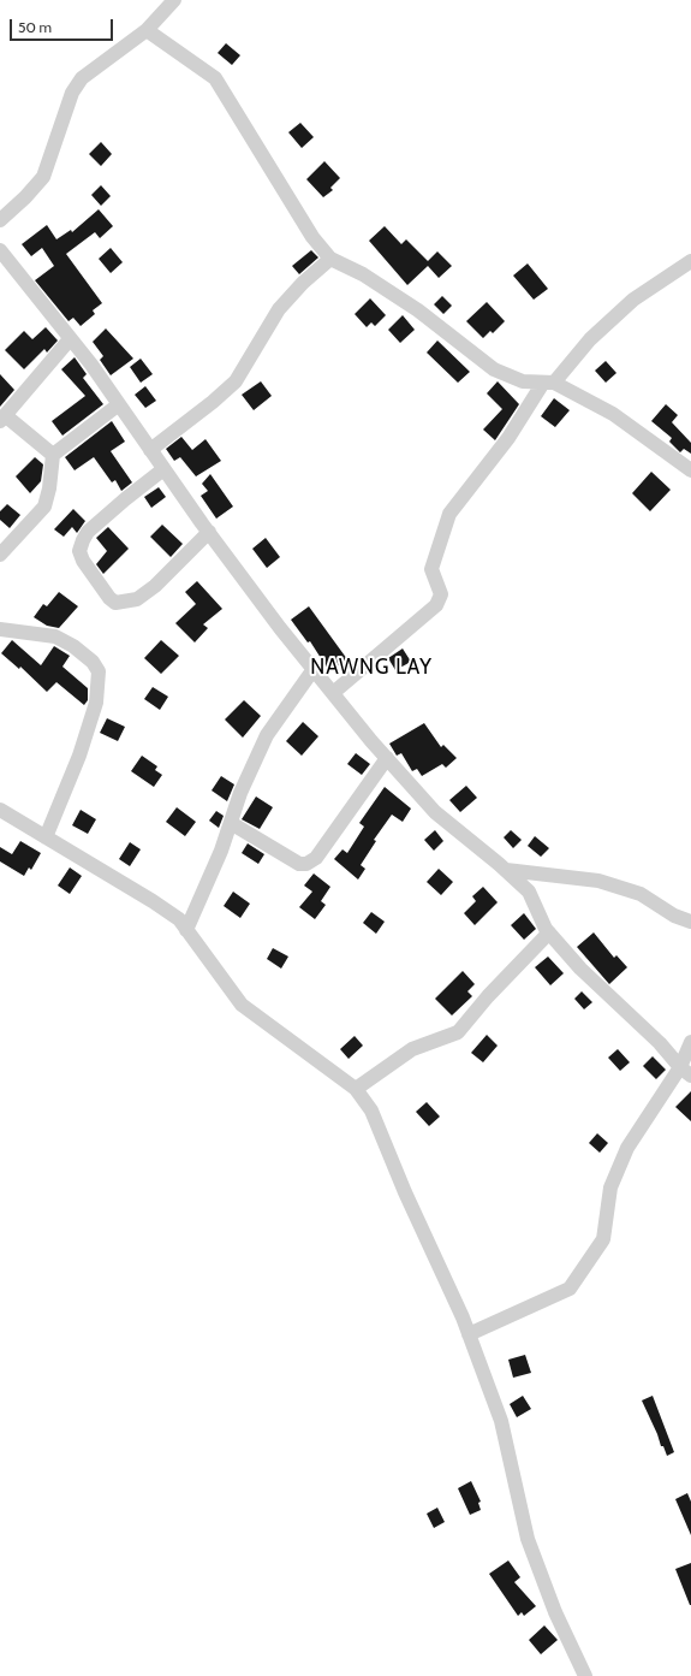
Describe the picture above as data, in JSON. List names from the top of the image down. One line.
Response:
{"districts":["NAWNG LAY"],"scale_bar":"50 m"}
